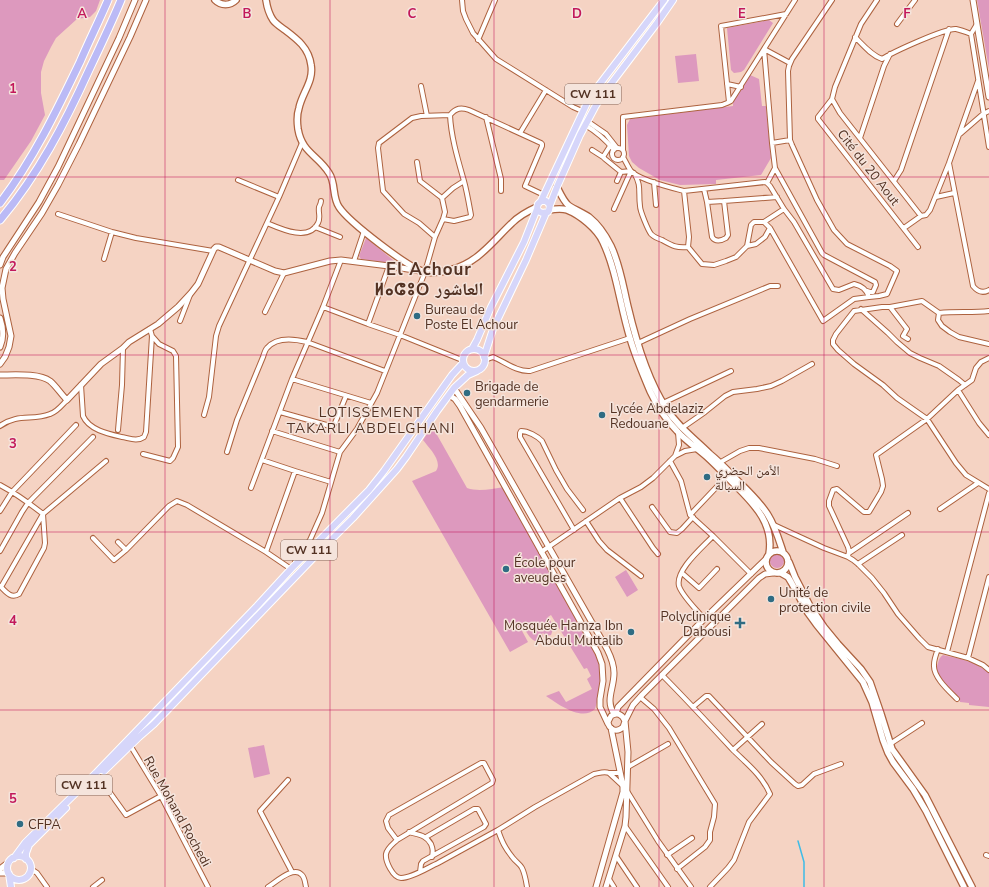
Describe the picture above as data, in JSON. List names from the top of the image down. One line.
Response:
{"streets":{"main road":["CW 111"],"street":["Cité du 20 Aout","Rue Mohand Rochedi"]},"districts":["El Achour ⵍⴰⵛⵓⵔ العاشور","LOTISSEMENT TAKARLI ABDELGHANI"],"places":{"other":["Bureau de Poste El Achour","Brigade de gendarmerie","Lycée Abdelaziz Redouane","الأمن الحضري السبالة","École pour aveugles","Unité de protection civile","Mosquée Hamza Ibn Abdul Muttalib","CFPA"],"health":["Polyclinique Dabousi"]},"grid":{"columns":["A","B","C","D","E","F"],"rows":["1","2","3","4","5"]}}
